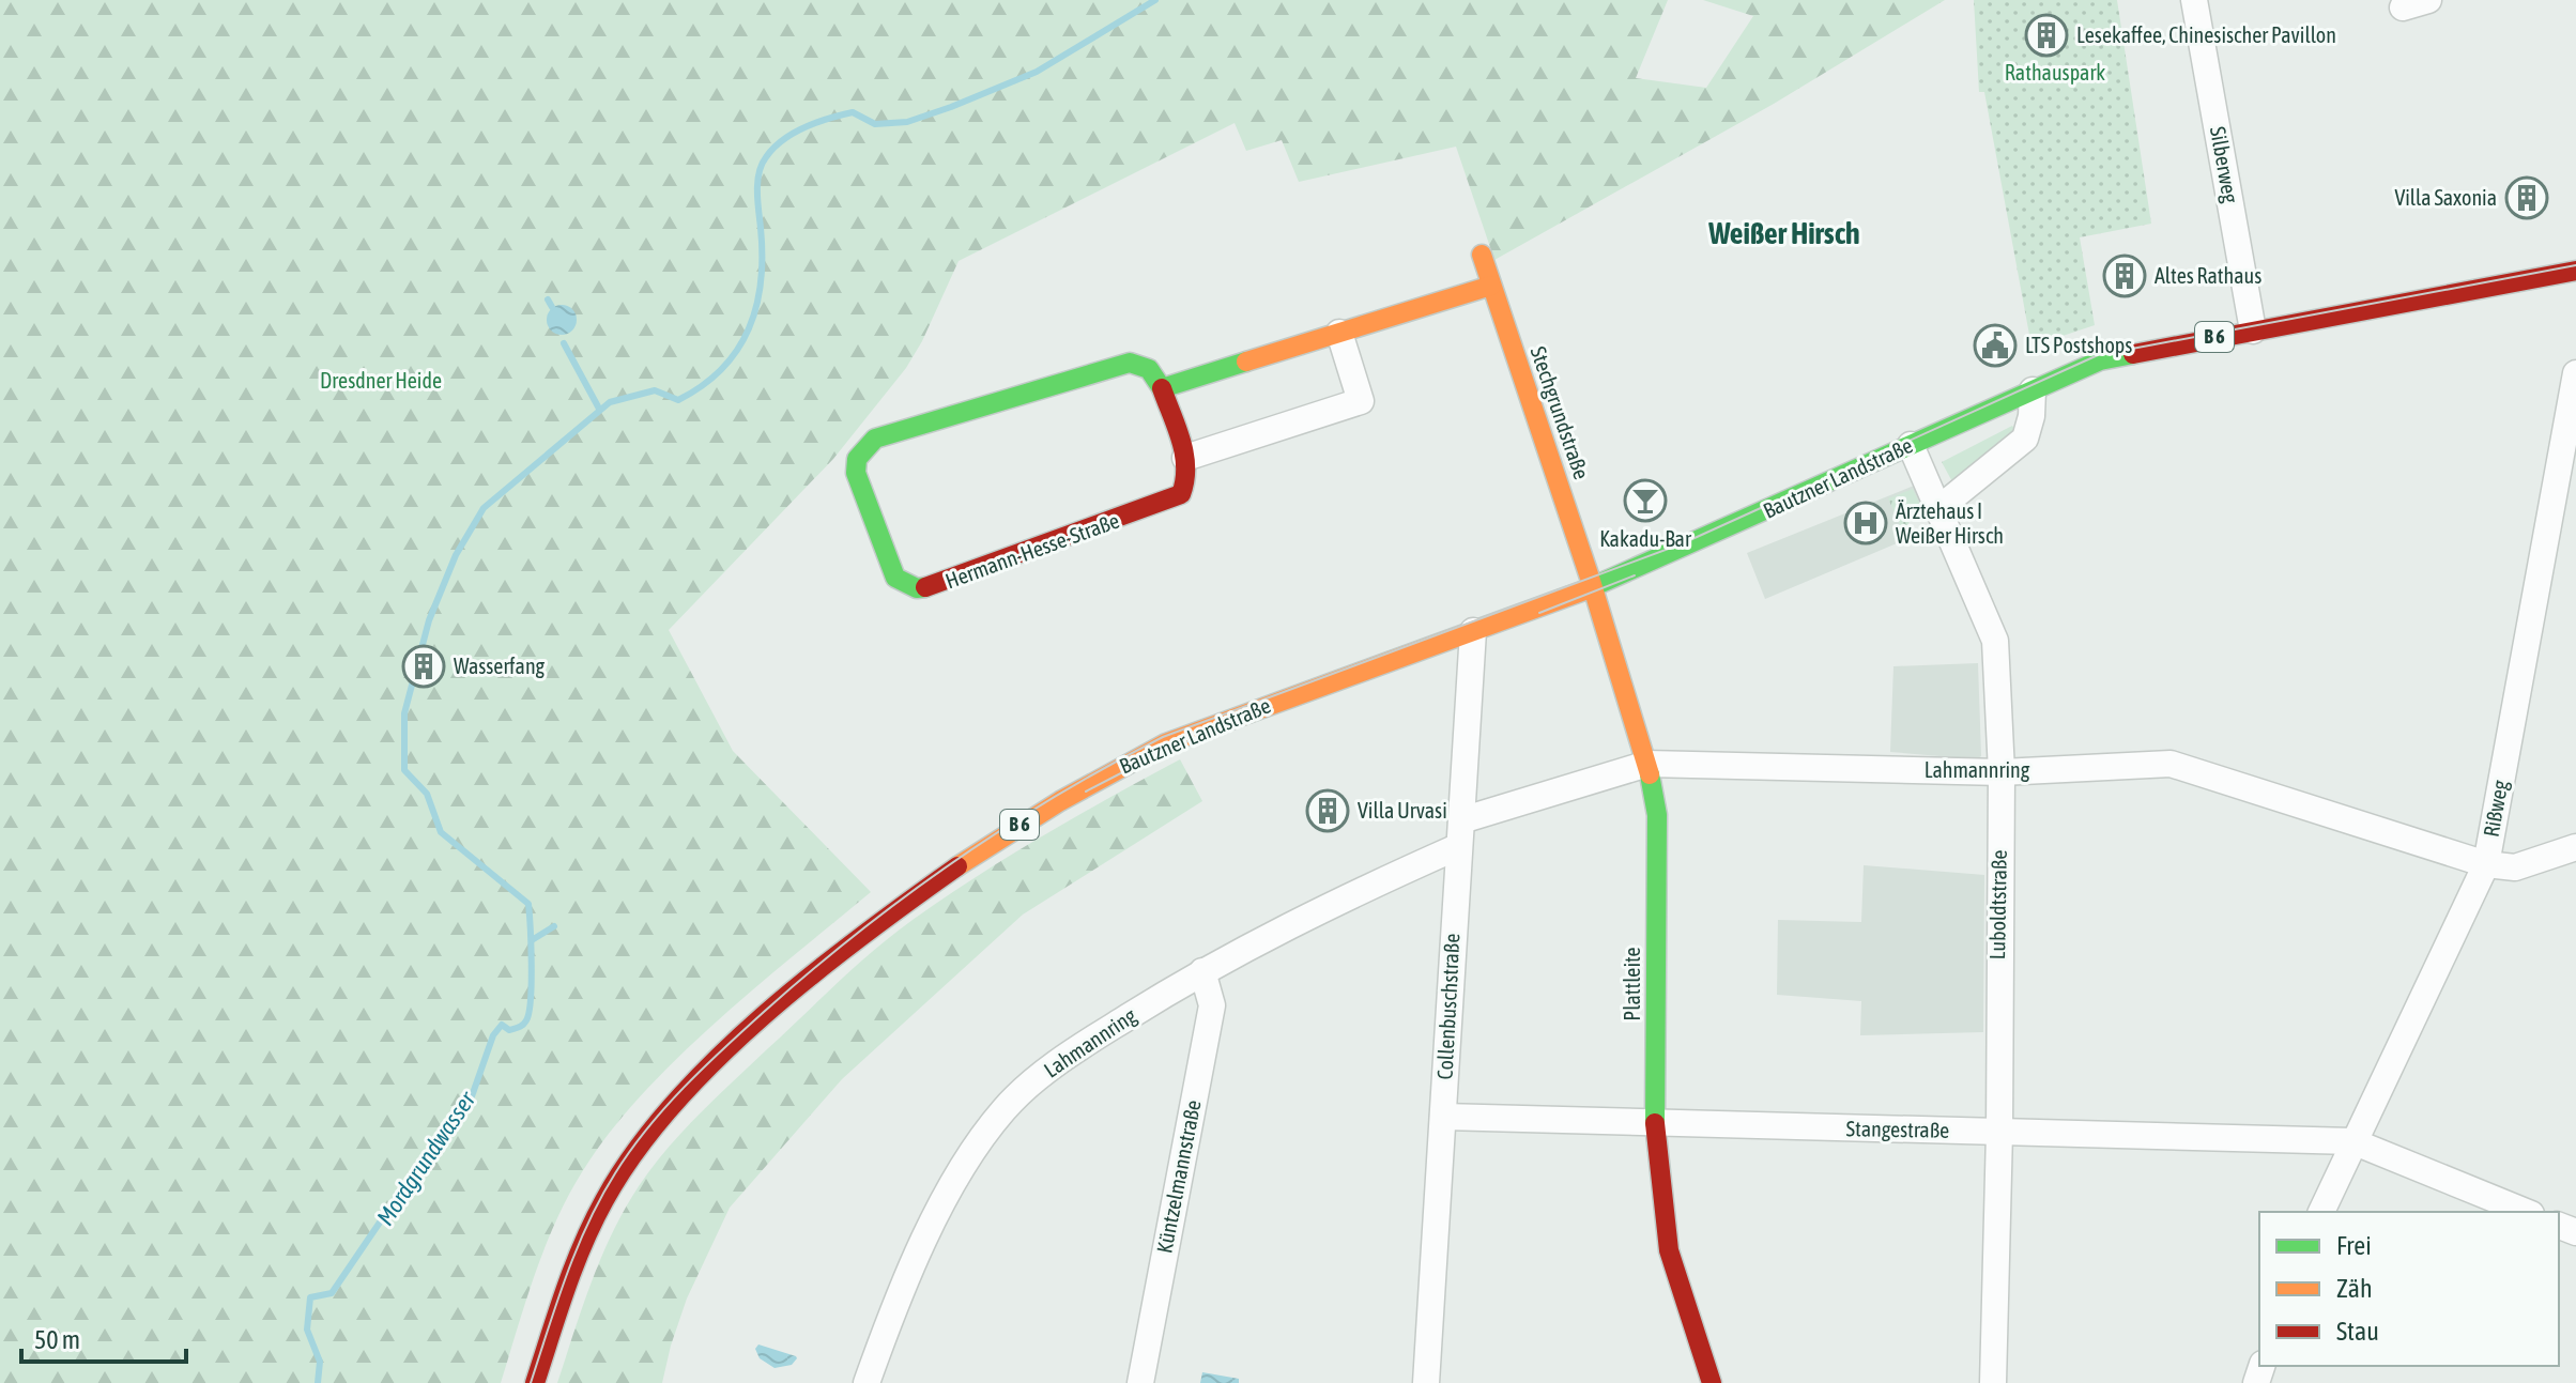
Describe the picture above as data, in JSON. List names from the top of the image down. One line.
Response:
{"streets":{"main road":["B 6","Stechgrundstraße","Bautzner Landstraße","Hermann-Hesse-Straße","Plattleite"],"street":["Silberweg","Lahmannring","Rißweg","Luboldtstraße","Collenbuschstraße","Stangestraße","Küntzelmannstraße"]},"crossings":[["Silberweg","Bautzner Landstraße"],["Stechgrundstraße","Bautzner Landstraße"],["Stechgrundstraße","Plattleite"],["Bautzner Landstraße","Luboldtstraße"],["Bautzner Landstraße","Plattleite"],["Bautzner Landstraße","Collenbuschstraße"],["Lahmannring","Rißweg"],["Lahmannring","Luboldtstraße"],["Lahmannring","Plattleite"],["Lahmannring","Collenbuschstraße"],["Lahmannring","Küntzelmannstraße"],["Rißweg","Stangestraße"],["Luboldtstraße","Stangestraße"],["Plattleite","Stangestraße"],["Collenbuschstraße","Stangestraße"]],"districts":["Weißer Hirsch"],"water":["Mordgrundwasser"],"parks":["Rathauspark","Dresdner Heide"],"places":{"building":["Lesekaffee, Chinesischer Pavillon","Villa Saxonia","Altes Rathaus","Wasserfang","Villa Urvasi"],"public building":["LTS Postshops"],"bar":["Kakadu-Bar"],"hospital":["Ärztehaus I Weißer Hirsch"]},"legend":["Frei","Zäh","Stau"],"scale_bar":"50 m"}
